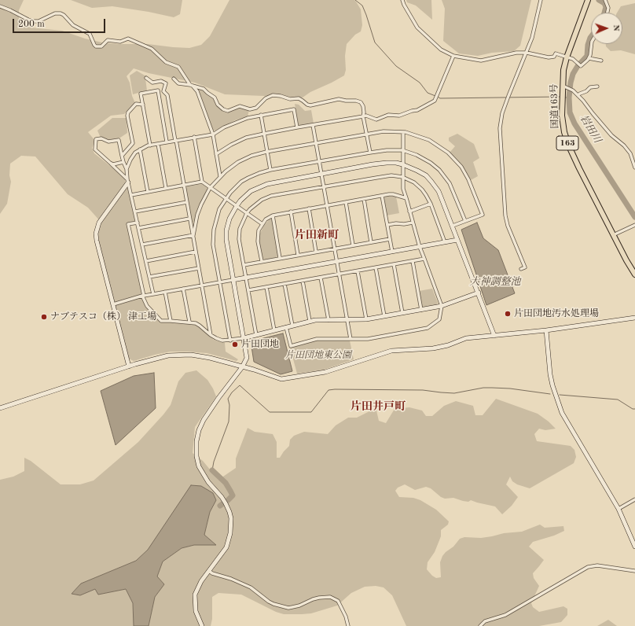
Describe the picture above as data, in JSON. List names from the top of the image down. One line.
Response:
{"streets":{"highway":["国道163号","163"]},"districts":["片田新町","片田井戸町"],"water":["岩田川","大神調整池"],"parks":["片田団地東公園"],"places":["片田団地汚水処理場","ナブテスコ（株） 津工場","片田団地"],"scale_bar":"200 m","north":"right"}
